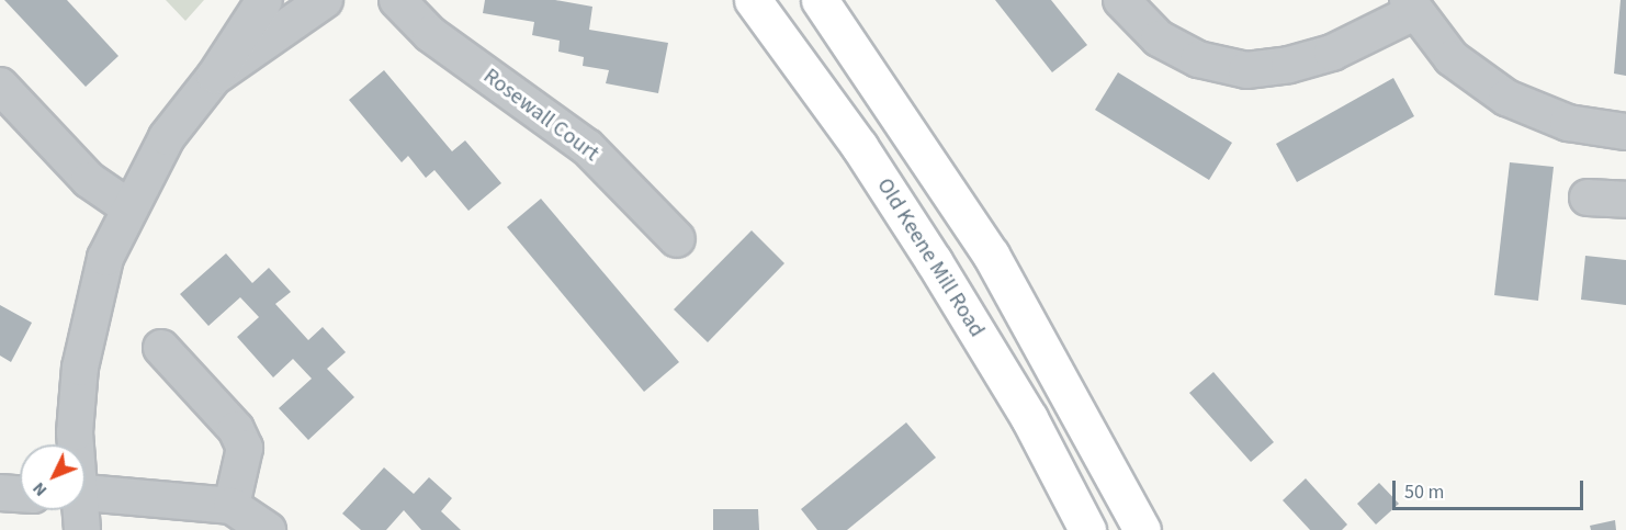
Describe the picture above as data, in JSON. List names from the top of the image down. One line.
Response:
{"streets":{"main road":["Old Keene Mill Road"],"street":["Rosewall Court"]},"scale_bar":"50 m","north":"bottom left"}
